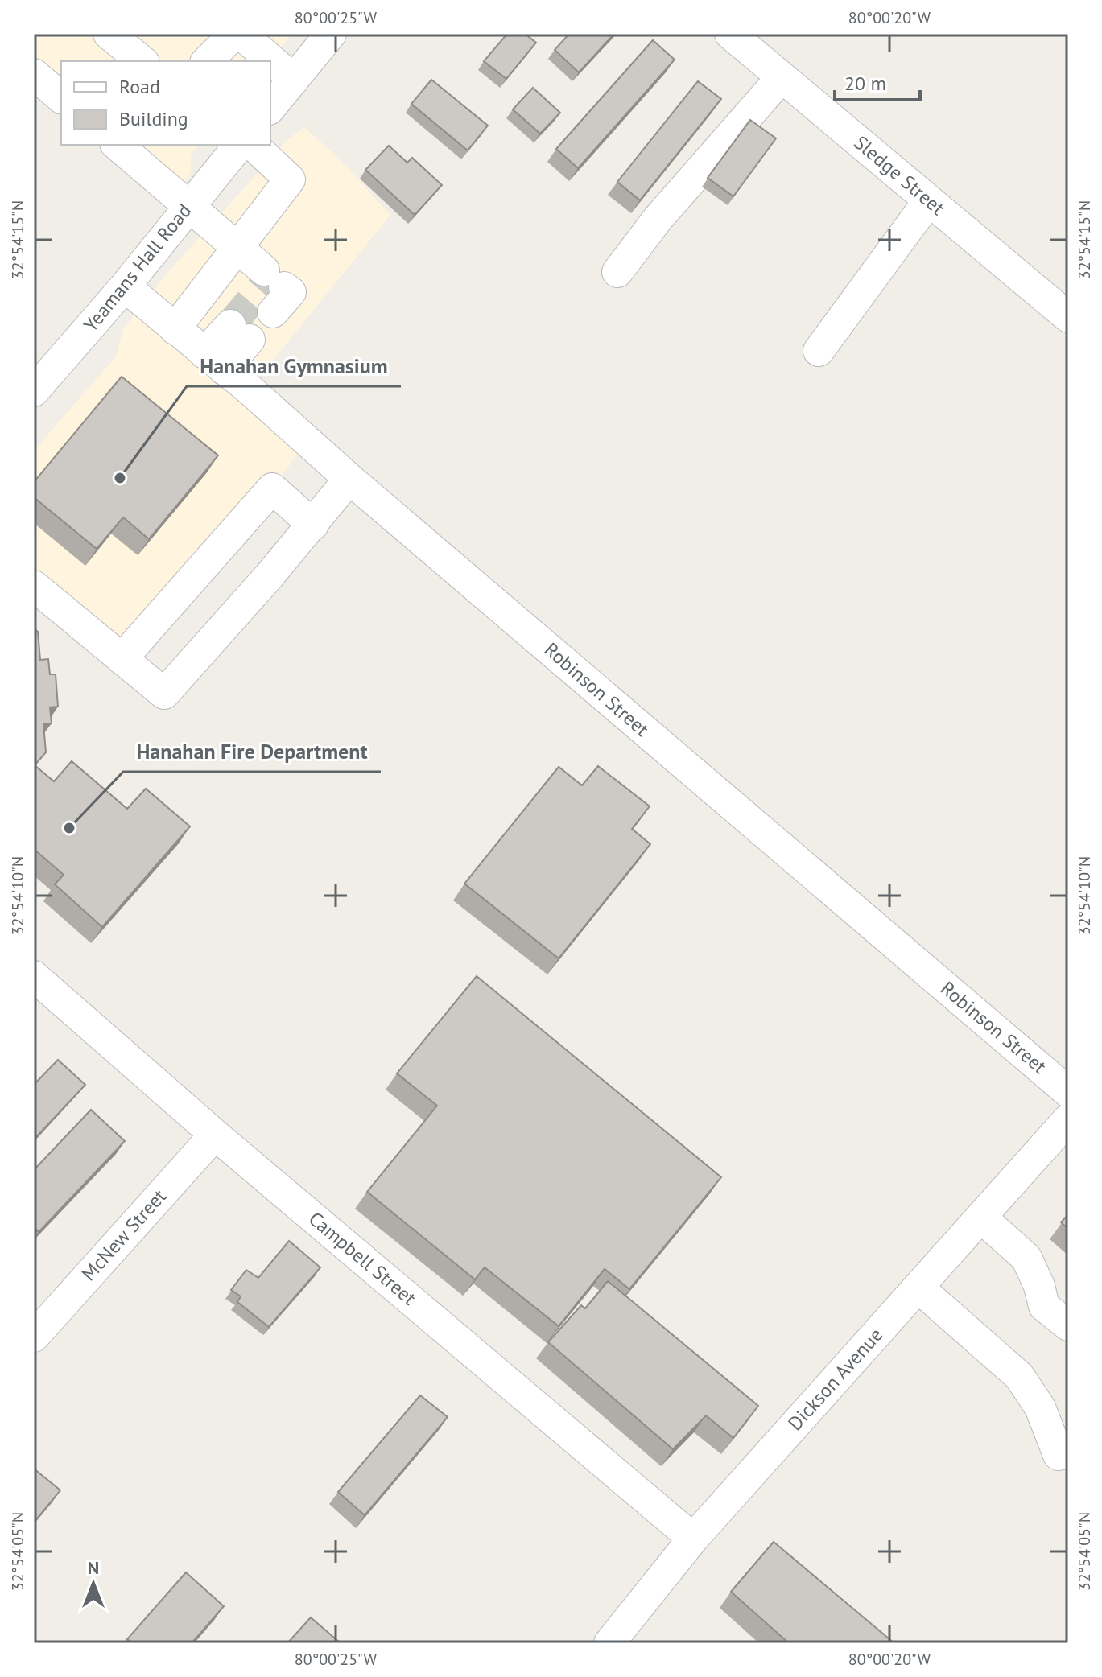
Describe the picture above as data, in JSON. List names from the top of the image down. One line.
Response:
{"streets":{"street":["Sledge Street","Yeamans Hall Road","Robinson Street","McNew Street","Campbell Street","Dickson Avenue"]},"crossings":[["Yeamans Hall Road","Robinson Street"],["McNew Street","Campbell Street"],["Campbell Street","Dickson Avenue"]],"places":["Hanahan Gymnasium","Hanahan Fire Department"],"legend":["Road","Building"],"scale_bar":"20 m","north":"top","coordinates":["80°00'25\"W","80°00'20\"W","32°54'15\"N","32°54'10\"N","32°54'05\"N"]}
